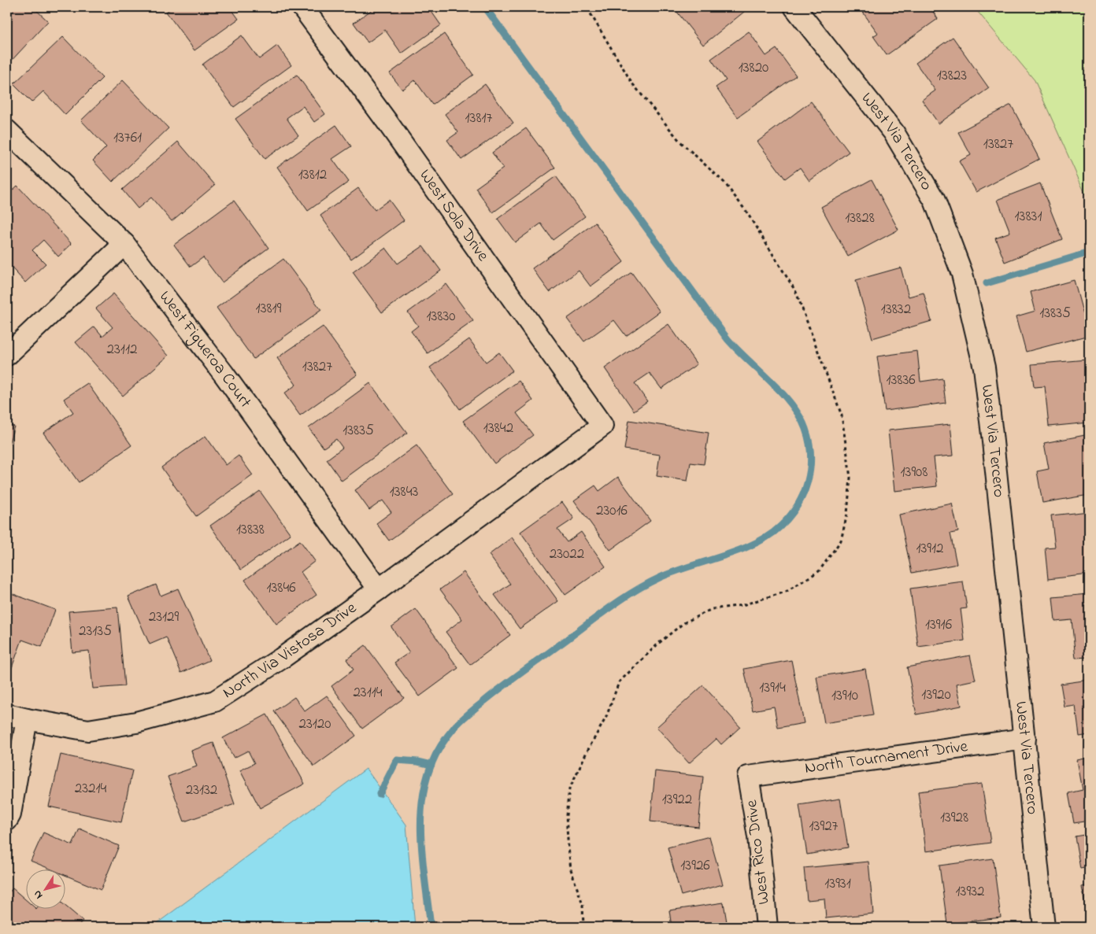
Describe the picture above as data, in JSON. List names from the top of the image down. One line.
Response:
{"streets":{"street":["West Via Tercero","West Sola Drive","West Figueroa Court","North Via Vistosa Drive","North Tournament Drive","West Rico Drive"]},"crossings":[["West Via Tercero","North Tournament Drive"],["West Sola Drive","North Via Vistosa Drive"],["West Figueroa Court","North Via Vistosa Drive"],["North Tournament Drive","West Rico Drive"]],"house_numbers":["13820","13823","13817","13761","13827","13812","13831","13828","13819","13832","13835","13830","23112","13827","13836","13842","13835","13908","13843","23016","13838","13912","23022","13846","23129","13916","23135","13914","23114","13920","13910","23120","23214","23132","13922","13928","13927","13926","13931","13932"],"north":"bottom left"}
